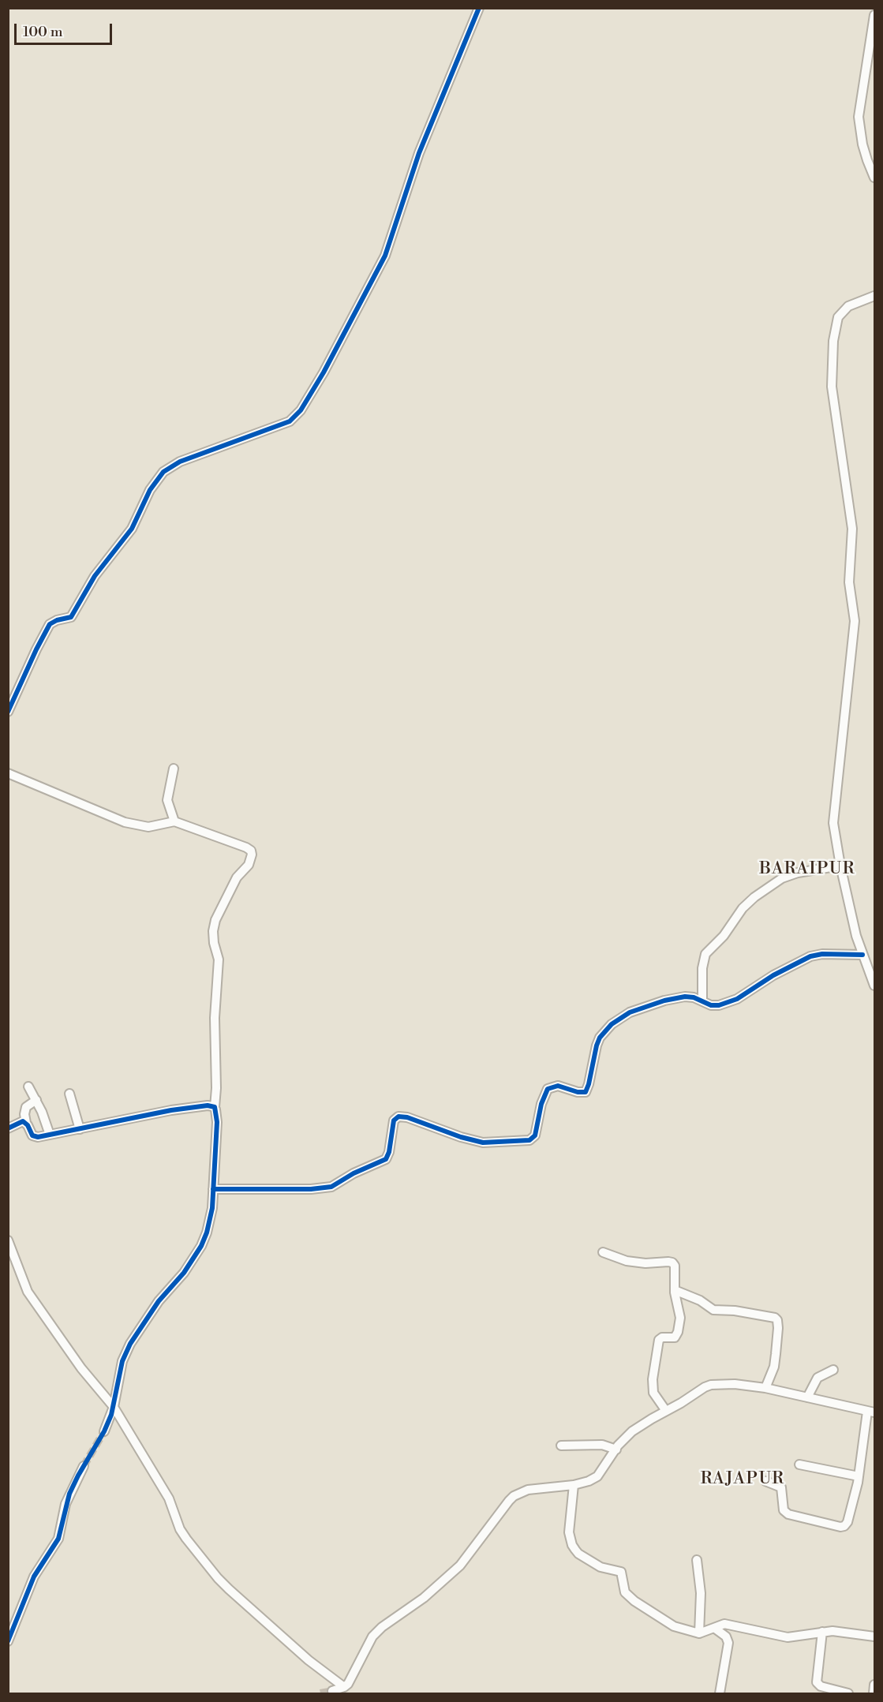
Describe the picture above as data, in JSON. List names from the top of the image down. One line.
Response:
{"districts":["BARAIPUR","RAJAPUR"],"scale_bar":"100 m"}
